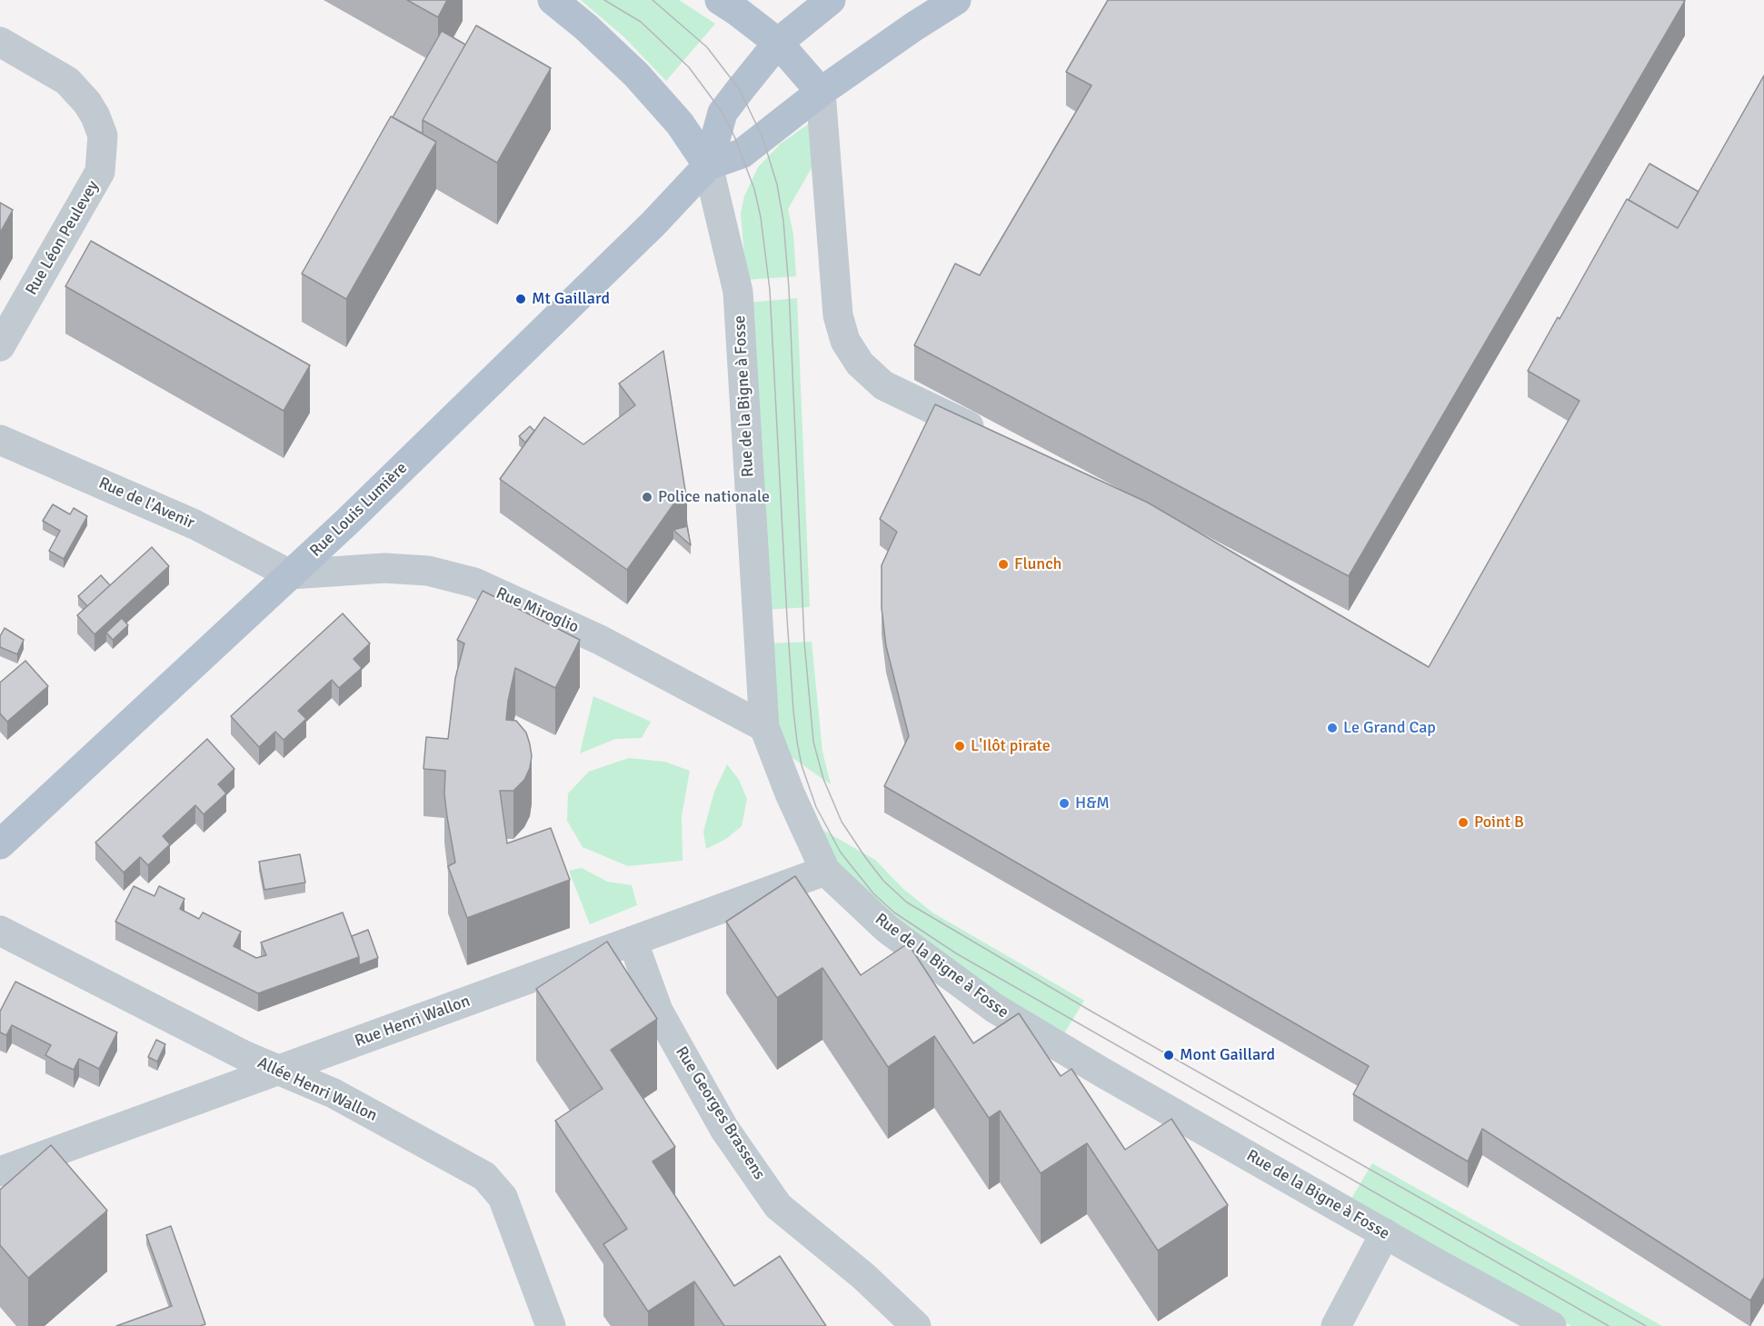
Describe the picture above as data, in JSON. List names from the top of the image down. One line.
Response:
{"streets":{"main road":["Rue Louis Lumière"],"street":["Rue Léon Peulevey","Rue de la Bigne à Fosse","Rue de l'Avenir","Rue Miroglio","Rue Henri Wallon","Allée Henri Wallon","Rue Georges Brassens"]},"crossings":[["Rue de la Bigne à Fosse","Rue Louis Lumière"],["Rue de la Bigne à Fosse","Rue Miroglio"],["Rue de la Bigne à Fosse","Rue Henri Wallon"],["Rue de l'Avenir","Rue Louis Lumière"],["Rue de l'Avenir","Rue Miroglio"],["Rue Louis Lumière","Rue Miroglio"],["Rue Henri Wallon","Allée Henri Wallon"],["Rue Henri Wallon","Rue Georges Brassens"]],"places":["Mt Gaillard","Police nationale","Flunch","Le Grand Cap","L'Ilôt pirate","H&M","Point B","Mont Gaillard"]}
